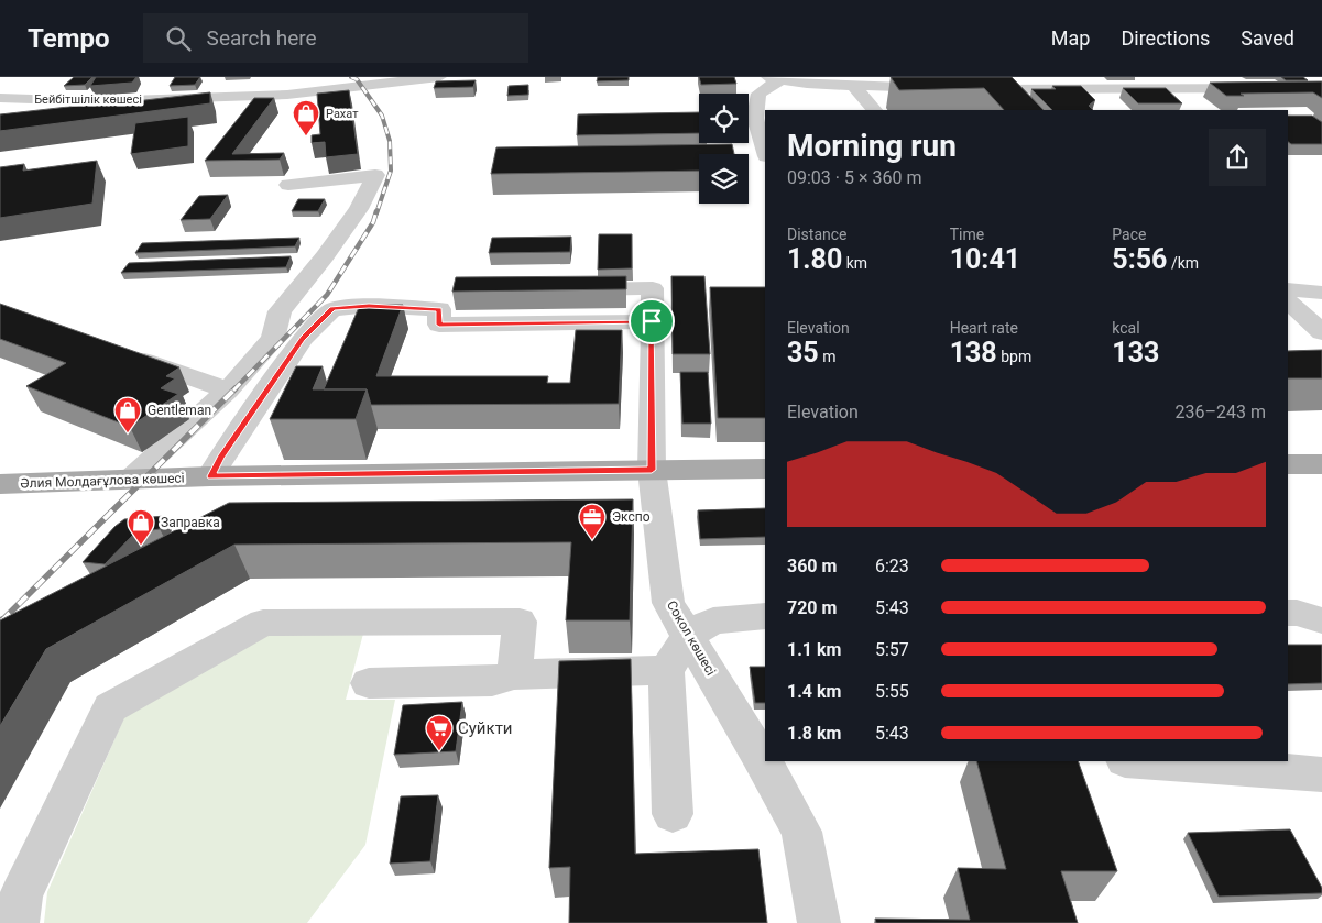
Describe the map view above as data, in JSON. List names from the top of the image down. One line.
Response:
{"streets":{"main road":["Әлия Молдағұлова көшесі"],"street":["Бейбітшілік көшесі","Сокол көшесі"]},"crossings":[["Әлия Молдағұлова көшесі","Сокол көшесі"]],"places":{"shop":["Рахат","Gentleman","Заправка"],"office":["Экспо"],"supermarket":["Суйкти"]},"page":{"header":"Tempo","search":"Search here","nav":["Map","Directions","Saved"],"heading":["Morning run","09:03 · 5 × 360 m"],"stats":[["Distance","1.80 km"],["Time","10:41"],["Pace","5:56 /km"],["Elevation","35 m"],["Heart rate","138 bpm"],["kcal","133"]],"chart":["Elevation","236–243 m"],"list":[{"name":"360 m","note":"6:23"},{"name":"720 m","note":"5:43"},{"name":"1.1 km","note":"5:57"},{"name":"1.4 km","note":"5:55"},{"name":"1.8 km","note":"5:43"}]}}
